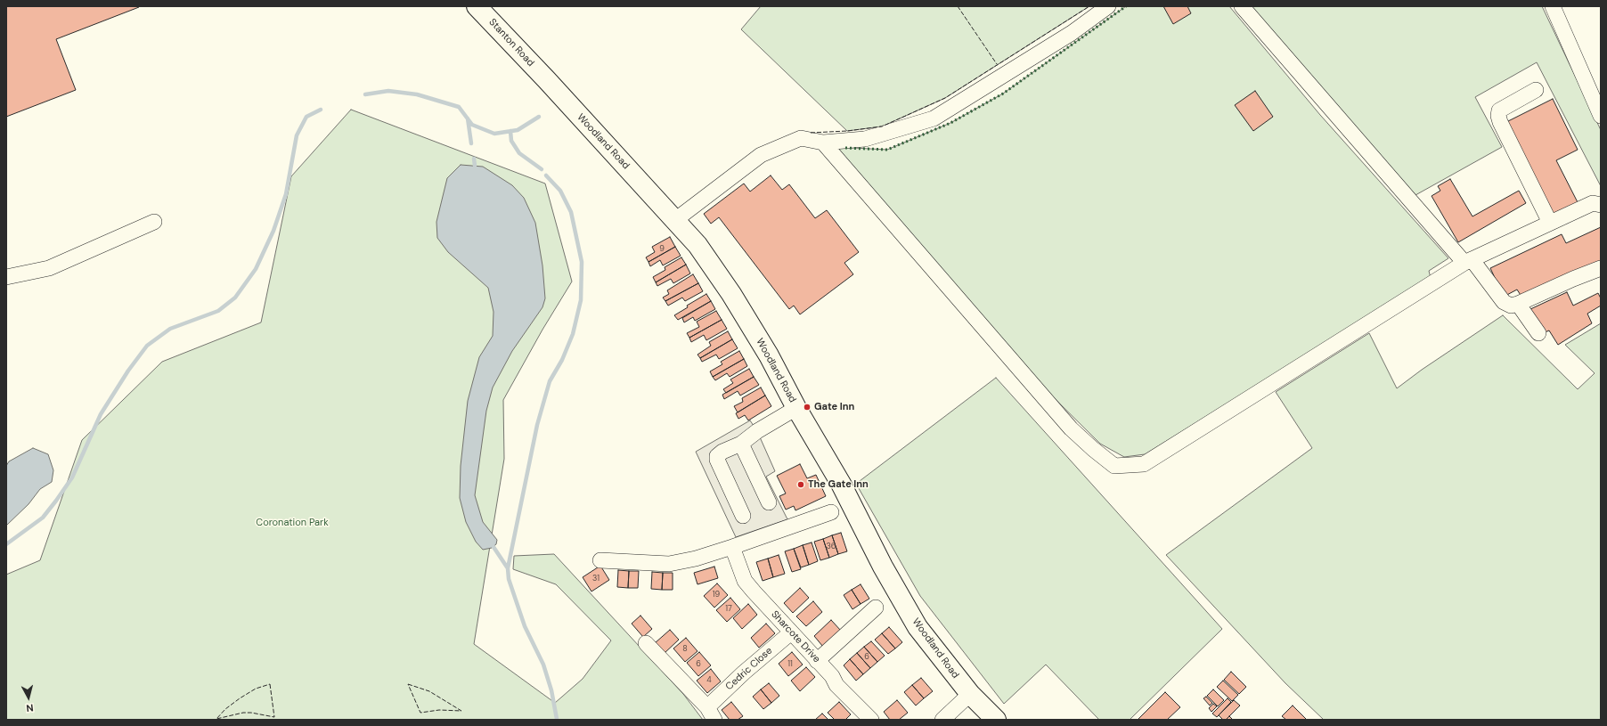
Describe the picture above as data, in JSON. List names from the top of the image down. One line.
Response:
{"streets":{"highway":["Stanton Road","Woodland Road"],"street":["Sharcote Drive","Cedric Close"]},"crossings":[["Stanton Road","Woodland Road"],["Sharcote Drive","Cedric Close"]],"parks":["Coronation Park"],"places":["Gate Inn","The Gate Inn"],"house_numbers":["9","36","31","19","17","8","6","6","11","4"],"north":"bottom"}
